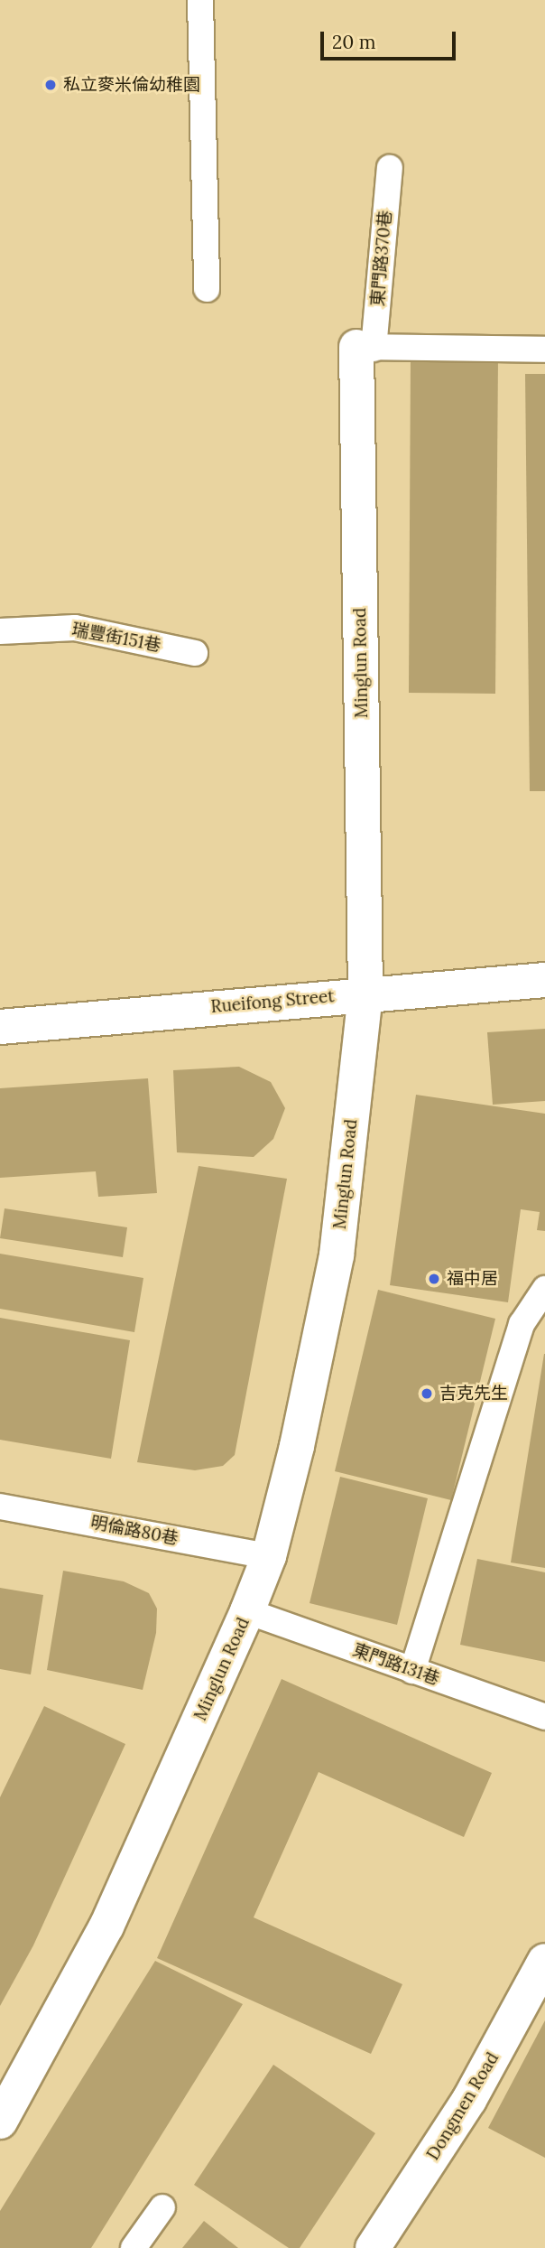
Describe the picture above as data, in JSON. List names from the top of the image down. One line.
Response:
{"streets":{"street":["Minglun Road","Rueifong Street","Dongmen Road"],"lane":["東門路370巷","瑞豐街151巷","明倫路80巷","東門路131巷"]},"crossings":[["東門路370巷","Minglun Road"],["Minglun Road","Rueifong Street"],["Minglun Road","明倫路80巷"],["Minglun Road","東門路131巷"]],"places":["私立麥米倫幼稚園","福中居","吉克先生"],"scale_bar":"20 m"}
